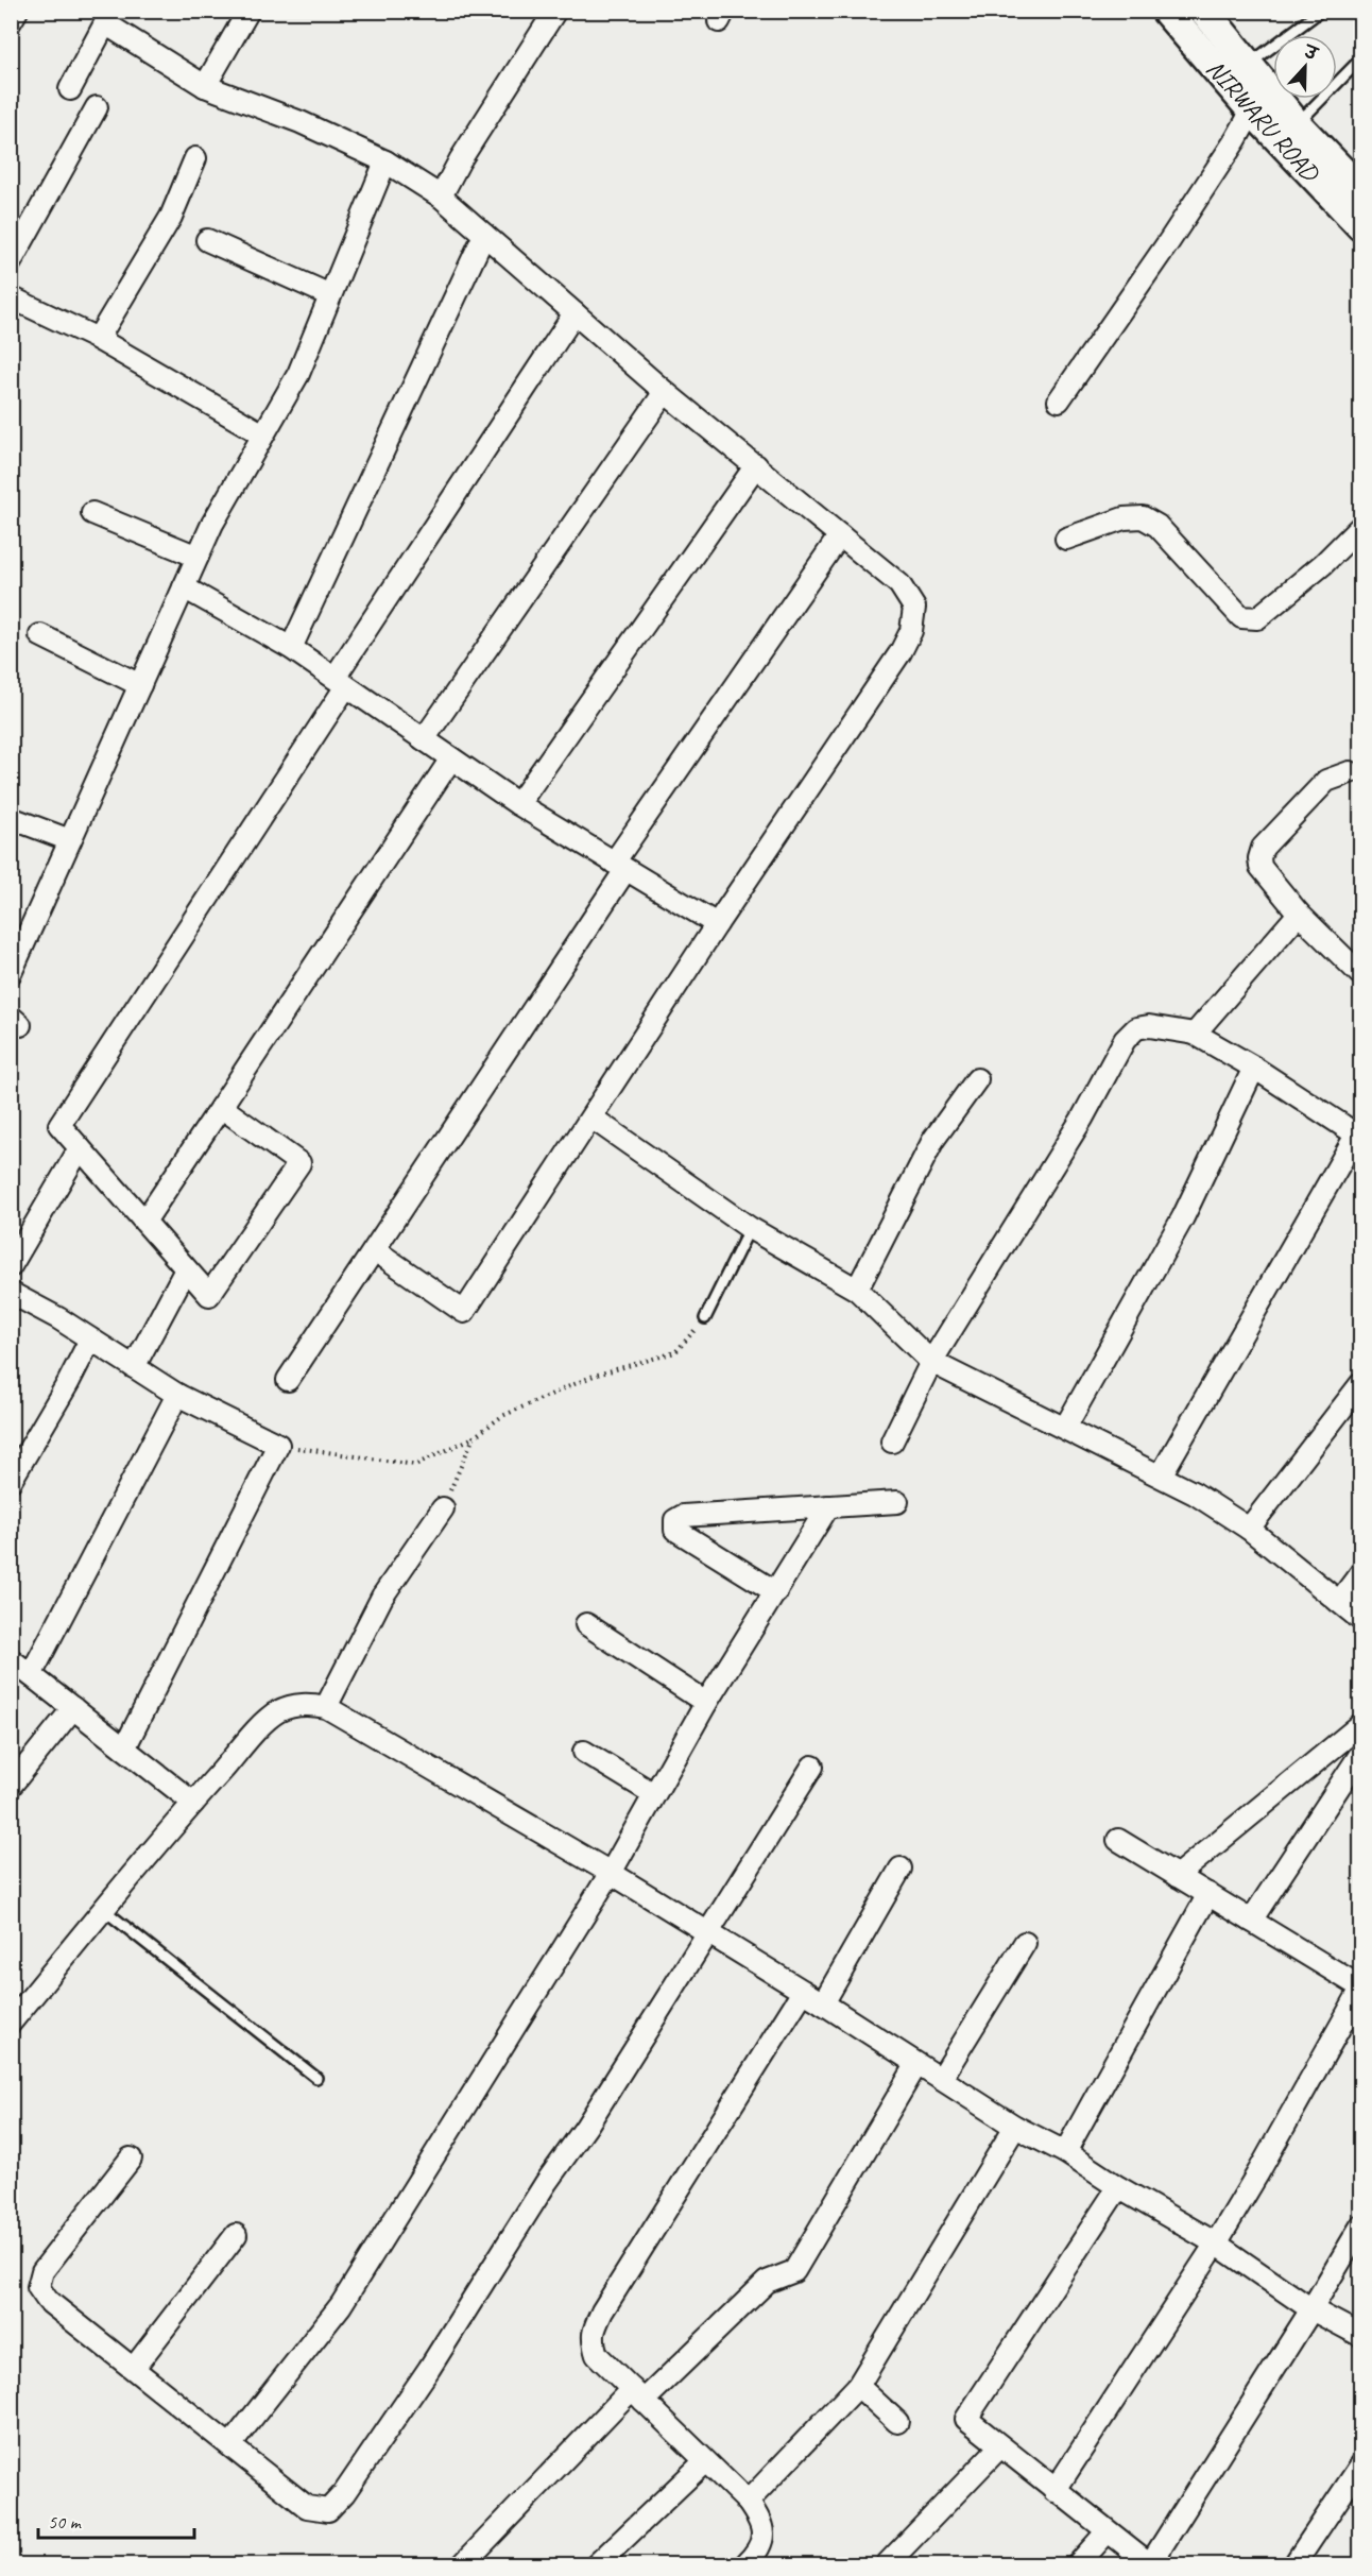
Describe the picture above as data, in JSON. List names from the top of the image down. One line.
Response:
{"streets":{"street":["NIRWARU ROAD"]},"scale_bar":"50 m","north":"top"}
